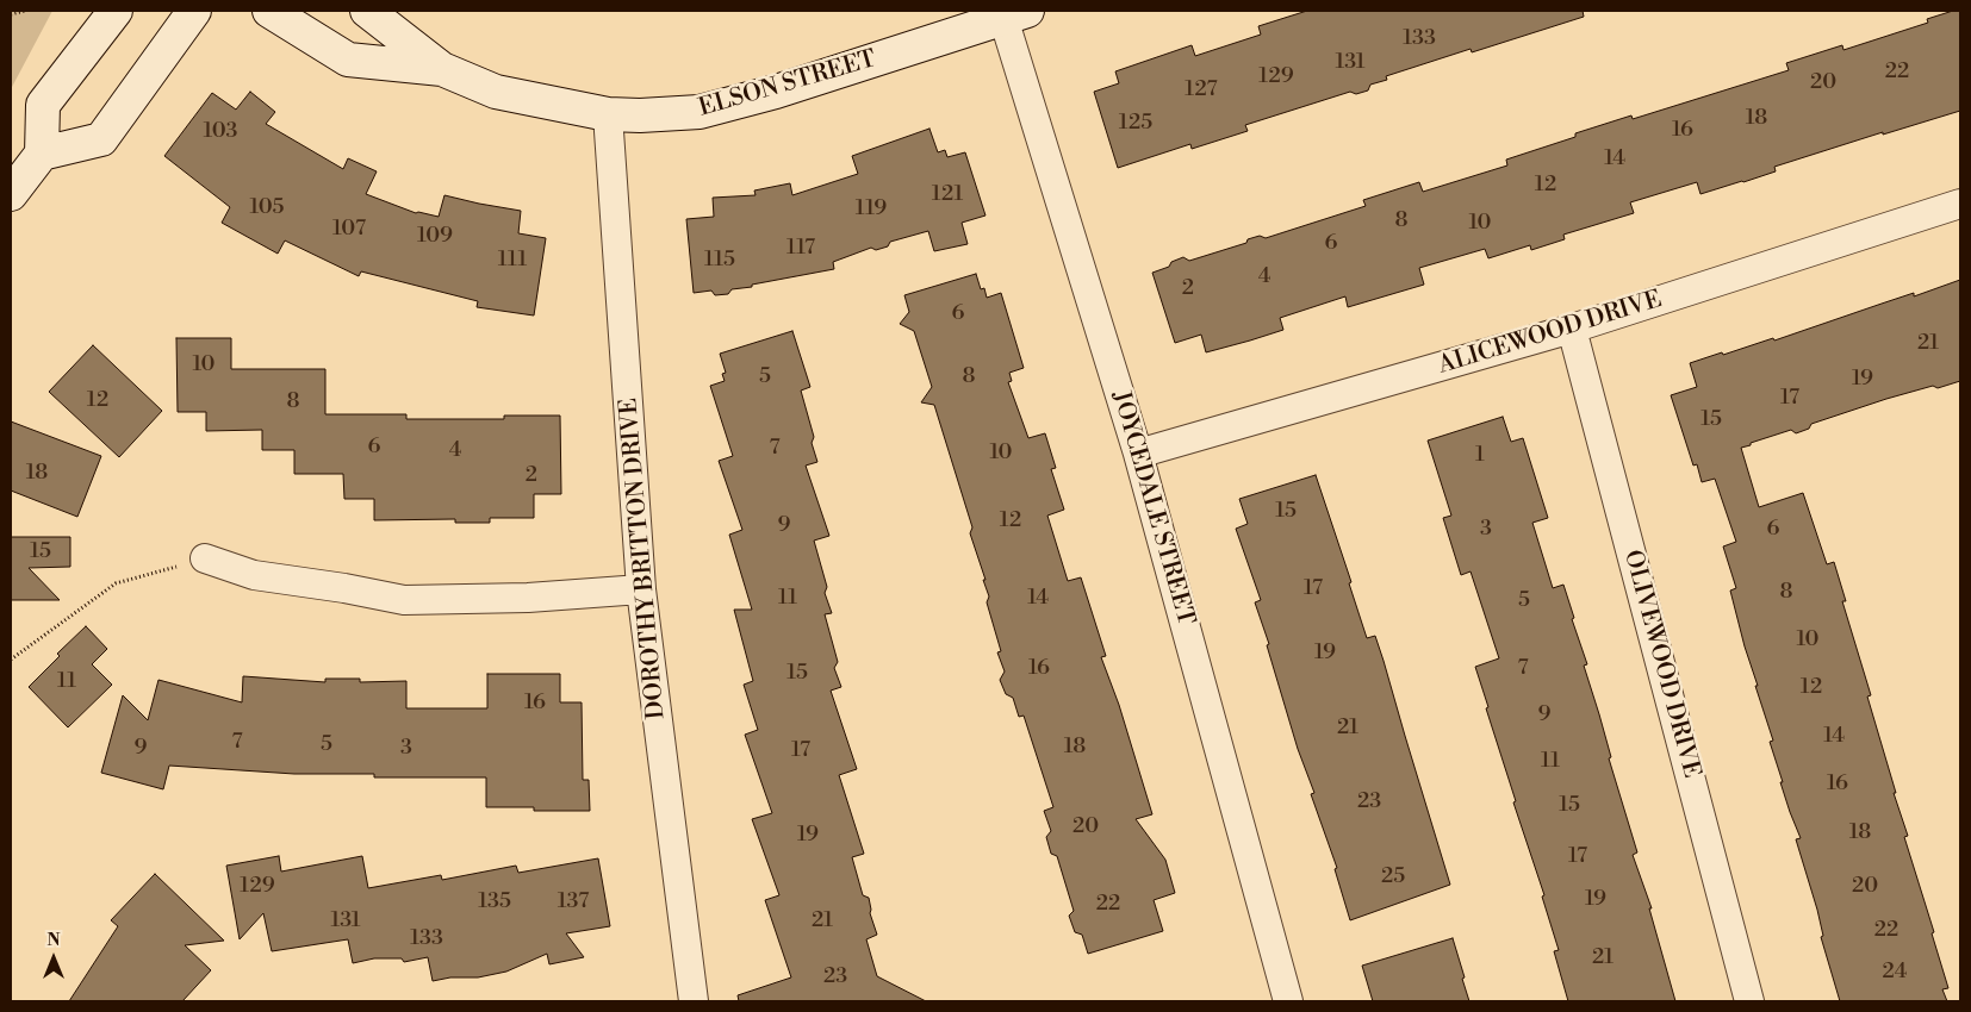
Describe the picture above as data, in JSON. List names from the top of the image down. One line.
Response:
{"streets":{"street":["ELSON STREET","ALICEWOOD DRIVE","JOYCEDALE STREET","DOROTHY BRITTON DRIVE","OLIVEWOOD DRIVE"]},"crossings":[["ELSON STREET","JOYCEDALE STREET"],["ELSON STREET","DOROTHY BRITTON DRIVE"],["ALICEWOOD DRIVE","JOYCEDALE STREET"],["ALICEWOOD DRIVE","OLIVEWOOD DRIVE"]],"house_numbers":["133","131","22","129","20","127","18","125","16","103","14","12","121","105","119","8","10","107","109","6","117","111","115","4","2","6","21","10","5","8","19","17","12","8","15","6","7","4","10","1","18","2","15","12","9","3","6","15","17","8","11","14","5","10","19","16","7","15","11","12","16","9","21","14","7","5","18","9","3","17","11","16","23","15","20","18","19","17","25","129","20","19","135","137","22","131","21","22","133","21","24","23"],"north":"top"}
